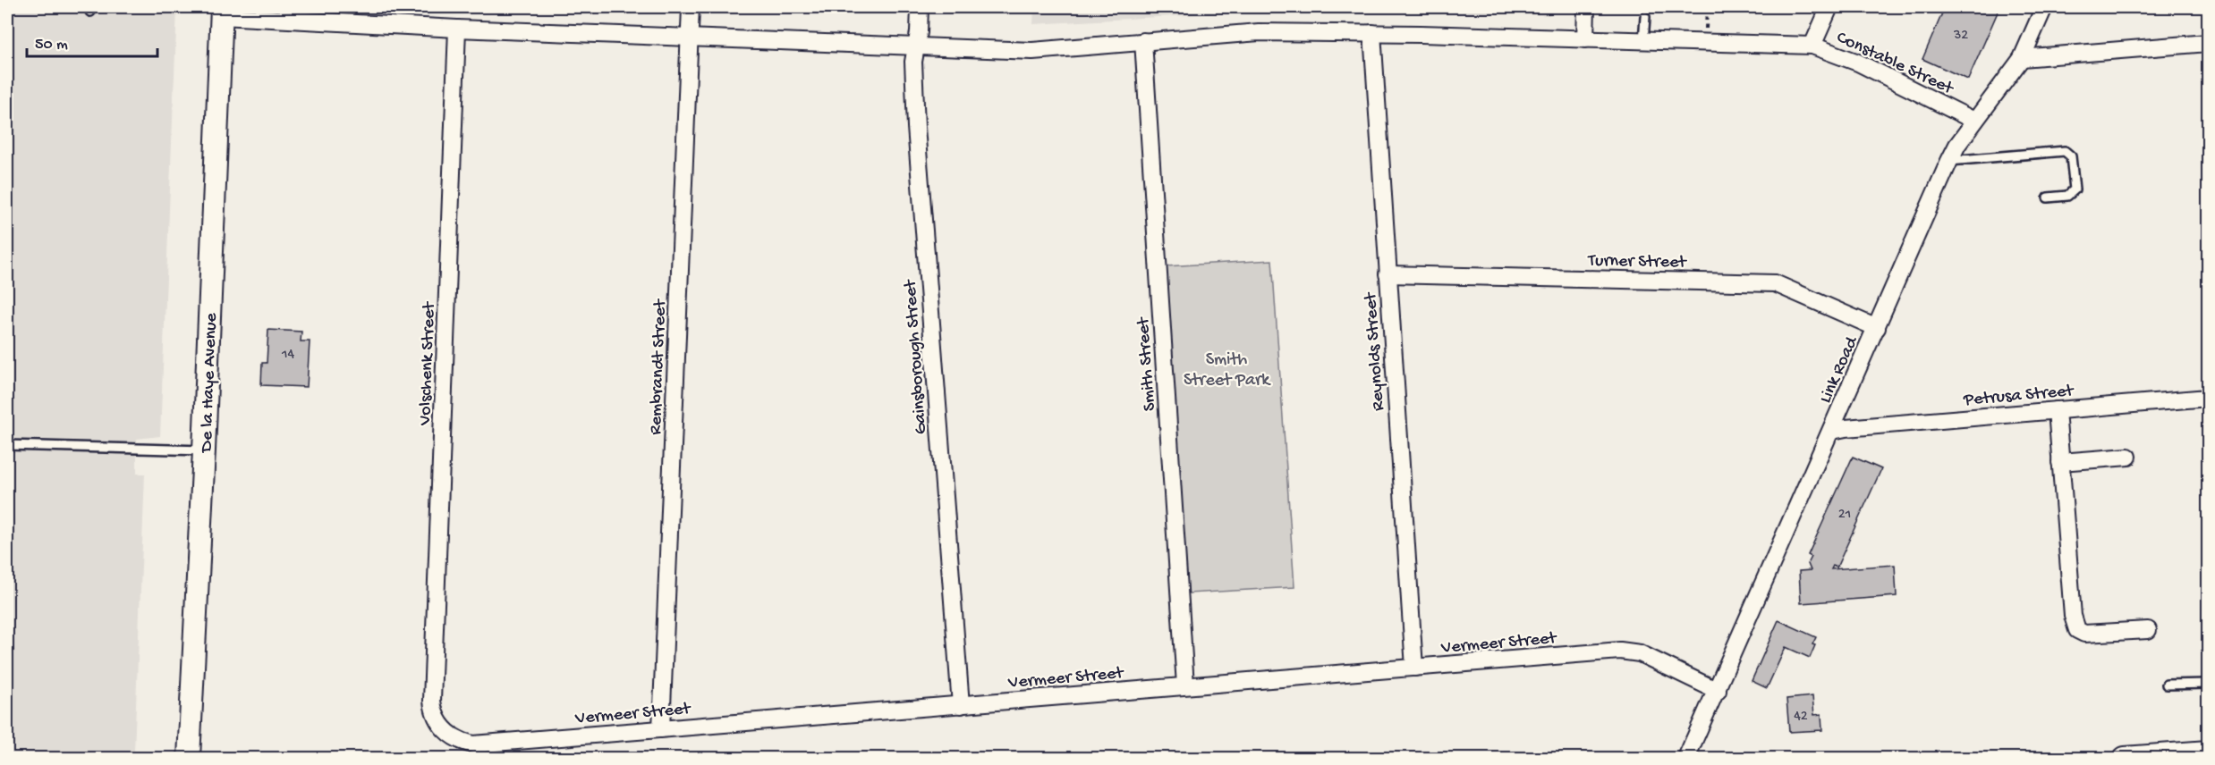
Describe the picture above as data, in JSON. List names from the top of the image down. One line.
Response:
{"streets":{"street":["Constable Street","Turner Street","Reynolds Street","Gainsborough Street","Volschenk Street","Smith Street","Rembrandt Street","Link Road","De la Haye Avenue","Petrusa Street","Vermeer Street"]},"crossings":[["Constable Street","Reynolds Street"],["Constable Street","Gainsborough Street"],["Constable Street","Volschenk Street"],["Constable Street","Smith Street"],["Constable Street","Rembrandt Street"],["Constable Street","Link Road"],["Constable Street","De la Haye Avenue"],["Turner Street","Reynolds Street"],["Turner Street","Link Road"],["Reynolds Street","Vermeer Street"],["Gainsborough Street","Vermeer Street"],["Volschenk Street","Vermeer Street"],["Smith Street","Vermeer Street"],["Rembrandt Street","Vermeer Street"],["Link Road","Petrusa Street"],["Link Road","Vermeer Street"]],"parks":["Smith Street Park"],"house_numbers":["32","14","21","42"],"scale_bar":"50 m"}
